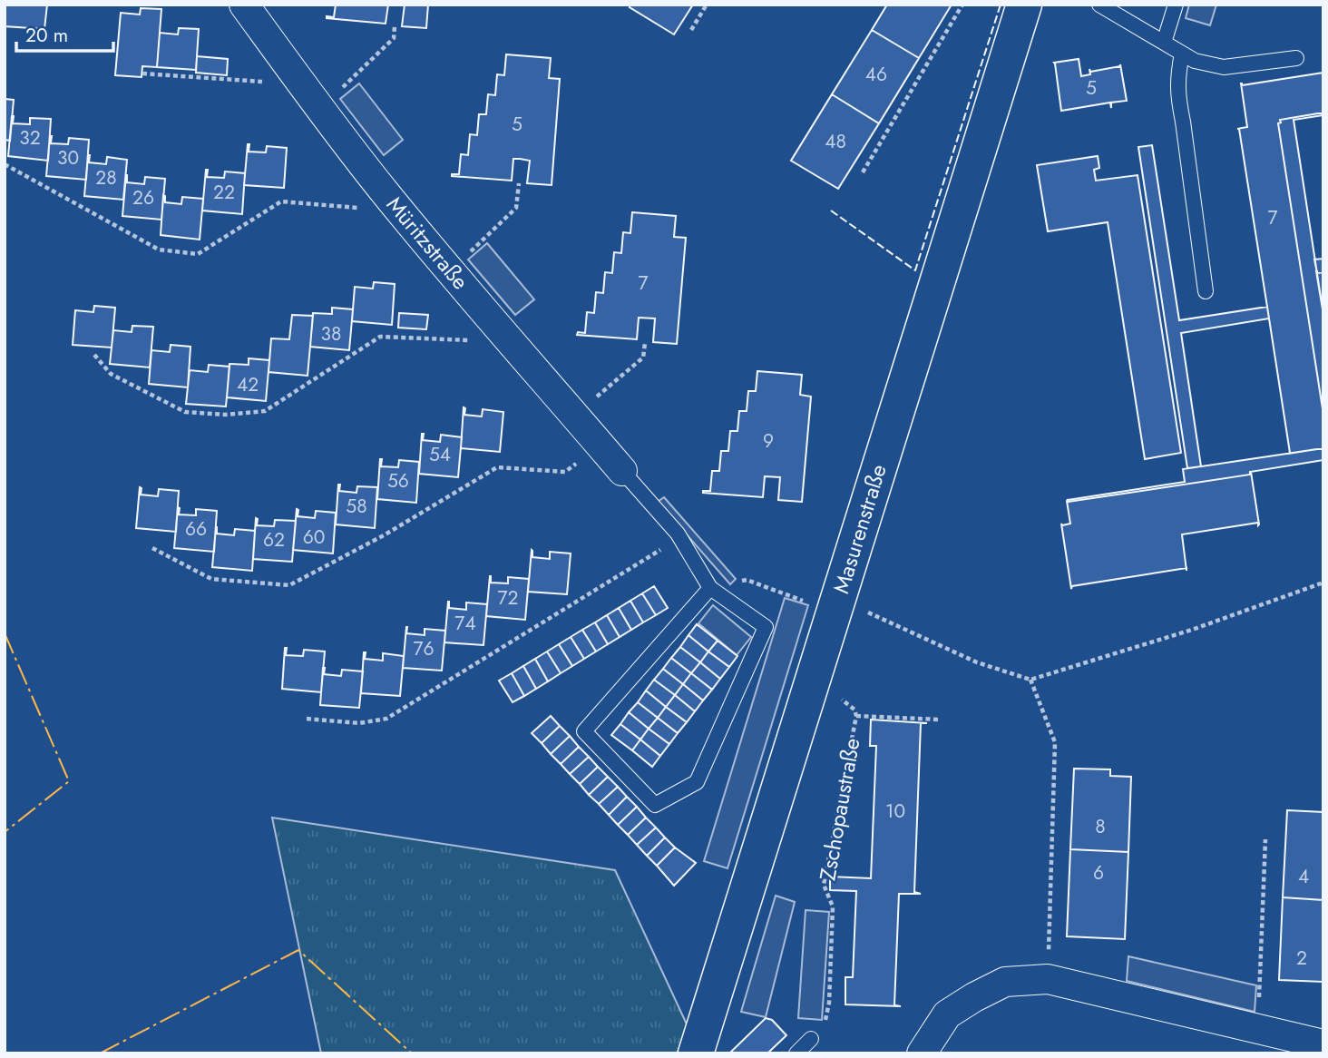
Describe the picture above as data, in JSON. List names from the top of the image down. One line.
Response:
{"streets":{"main road":["Masurenstraße"],"street":["Müritzstraße"],"path":["Zschopaustraße"]},"house_numbers":["46","5","5","32","48","30","28","22","26","7","7","38","42","9","54","56","58","66","60","62","72","74","76","10","8","6","4","2"],"scale_bar":"20 m"}
